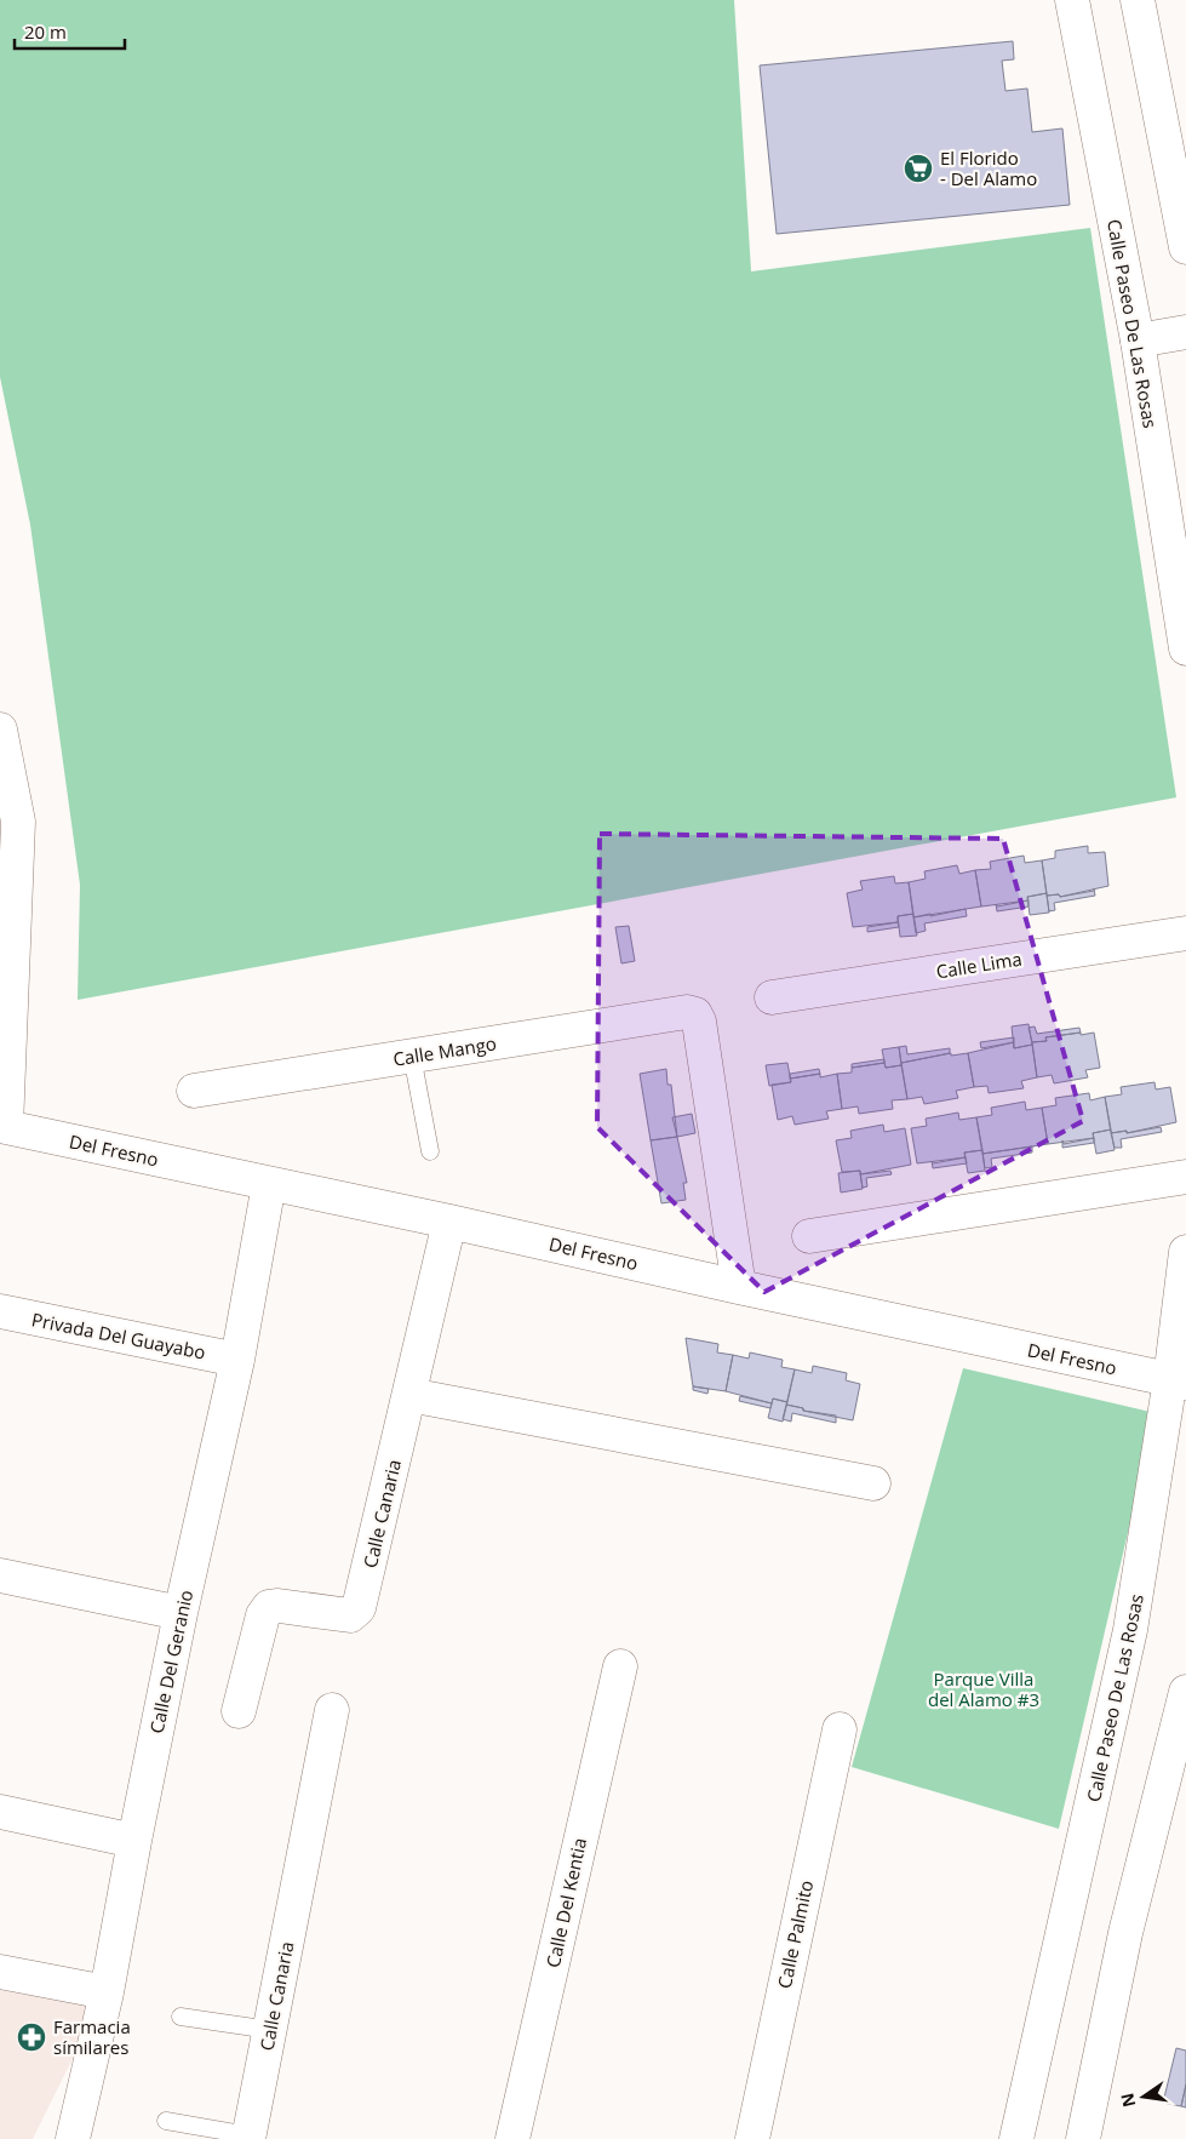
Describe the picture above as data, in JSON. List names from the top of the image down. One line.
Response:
{"streets":{"street":["Calle Paseo De Las Rosas","Calle Lima","Calle Mango","Del Fresno","Privada Del Guayabo","Calle Canaria","Calle Del Geranio","Calle Del Kentia","Calle Palmito"]},"crossings":[["Calle Paseo De Las Rosas","Del Fresno"],["Calle Mango","Del Fresno"],["Del Fresno","Calle Canaria"],["Del Fresno","Calle Del Geranio"],["Privada Del Guayabo","Calle Del Geranio"]],"parks":["Parque Villa del Alamo #3"],"places":{"supermarket":["El Florido - Del Alamo"],"pharmacy":["Farmacia símilares"]},"scale_bar":"20 m","north":"left"}
